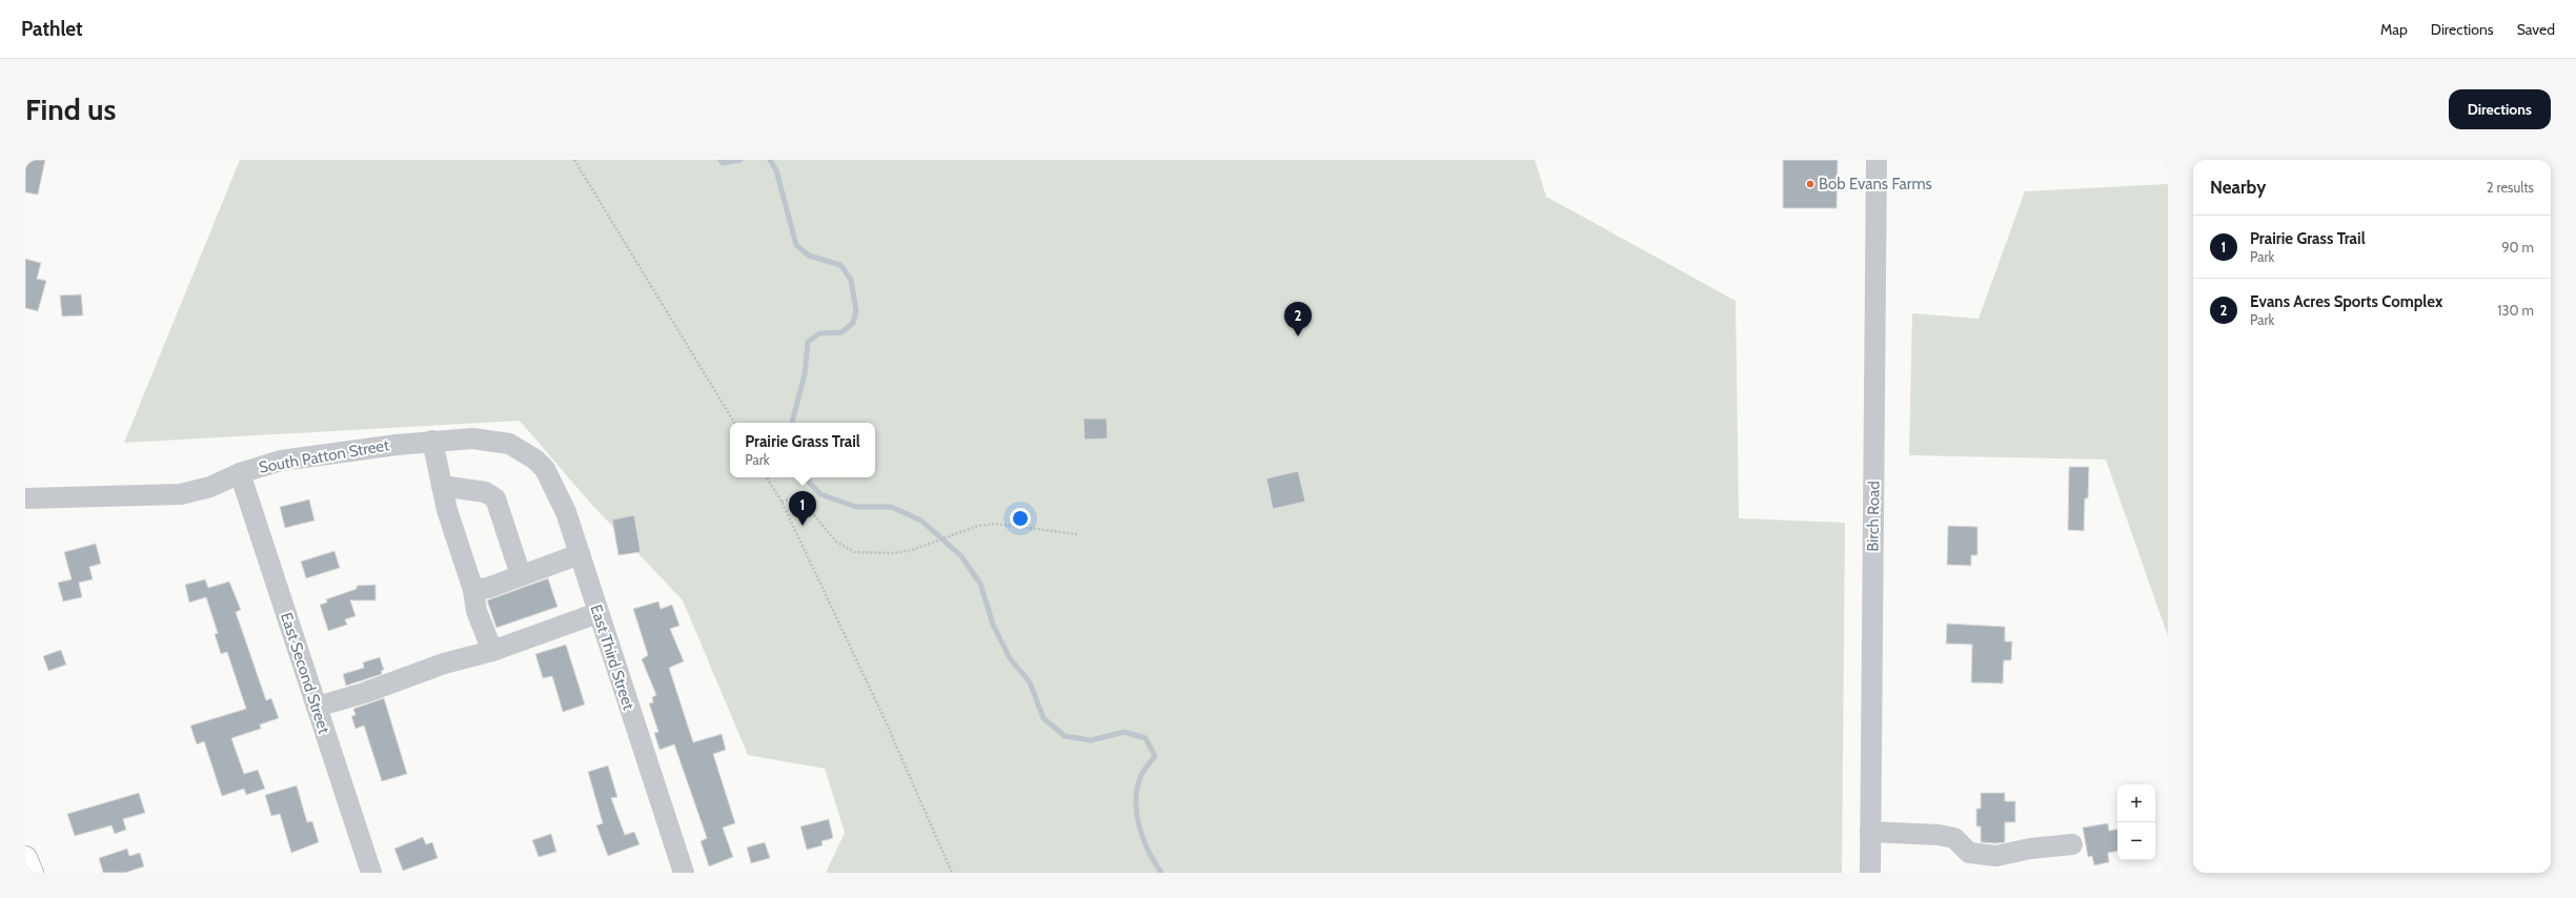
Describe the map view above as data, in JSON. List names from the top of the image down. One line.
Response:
{"streets":{"street":["South Patton Street","Birch Road","East Third Street","East Second Street"]},"crossings":[["South Patton Street","East Third Street"],["South Patton Street","East Second Street"]],"places":["Bob Evans Farms"],"page":{"header":"Pathlet","nav":["Map","Directions","Saved"],"buttons":"Directions","title":"Find us","heading":["Nearby","2 results"],"list":[{"mark":"1","name":"Prairie Grass Trail","note":"Park","value":"90 m"},{"mark":"2","name":"Evans Acres Sports Complex","note":"Park","value":"130 m"}],"pins":["2","1"],"popup":["Prairie Grass Trail","Park"],"map_buttons":["+","−"]}}
